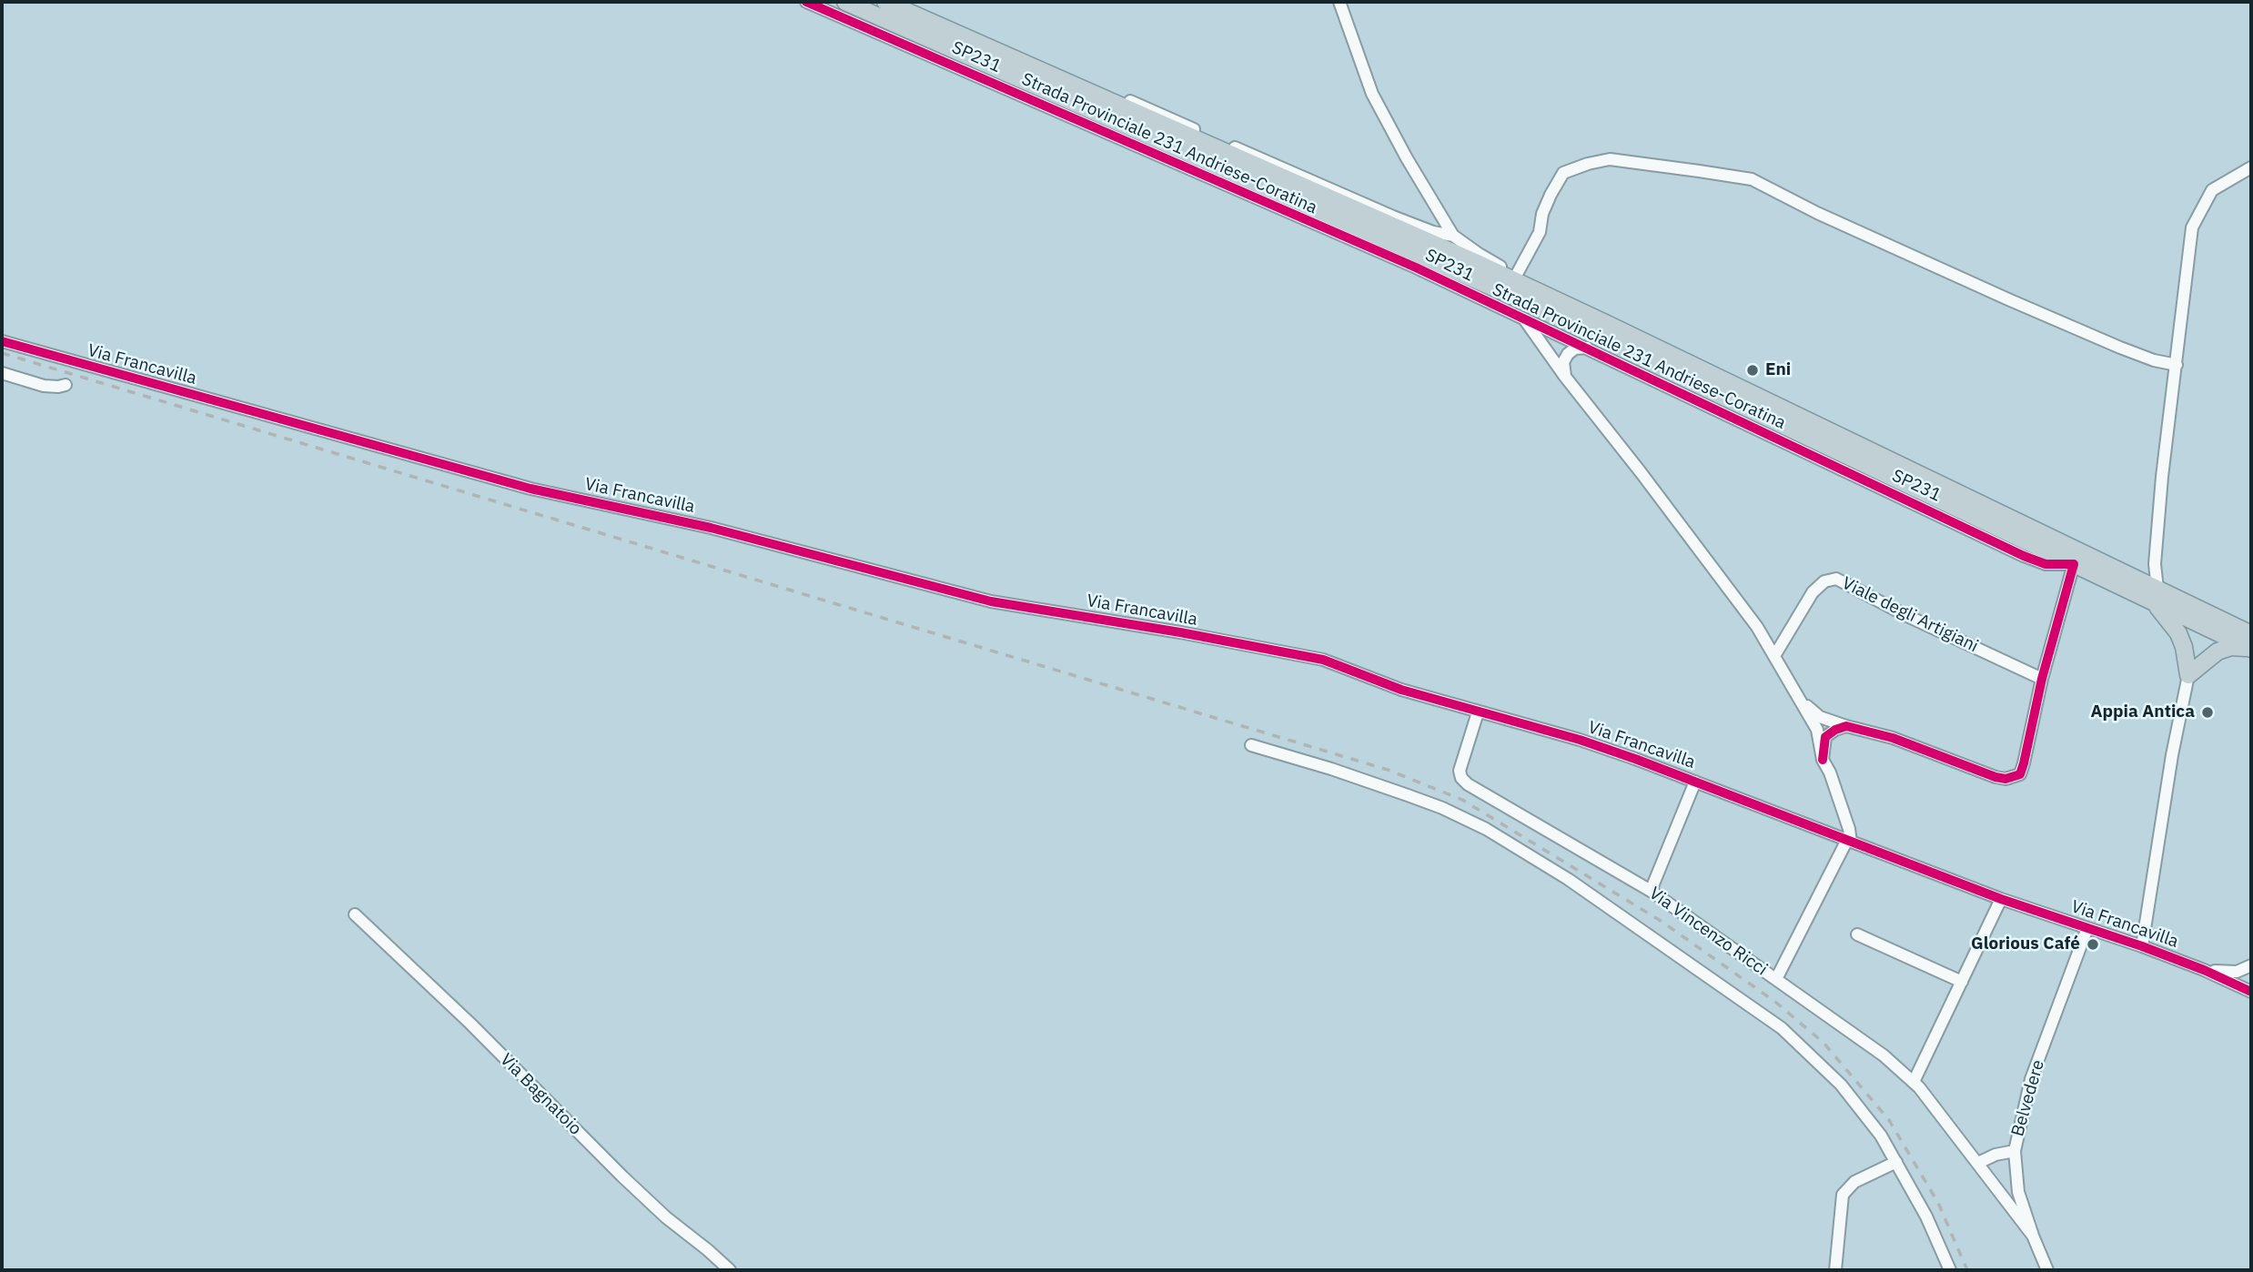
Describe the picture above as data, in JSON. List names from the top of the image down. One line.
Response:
{"streets":{"highway":["SP231","Strada Provinciale 231 Andriese-Coratina"],"street":["Via Francavilla","Viale degli Artigiani","Via Vincenzo Ricci","Via Bagnatoio","Belvedere"]},"crossings":[["SP231","Strada Provinciale 231 Andriese-Coratina"],["Via Francavilla","Via Vincenzo Ricci"],["Via Francavilla","Belvedere"],["Via Vincenzo Ricci","Belvedere"]],"places":["Eni","Appia Antica","Glorious Café"]}
